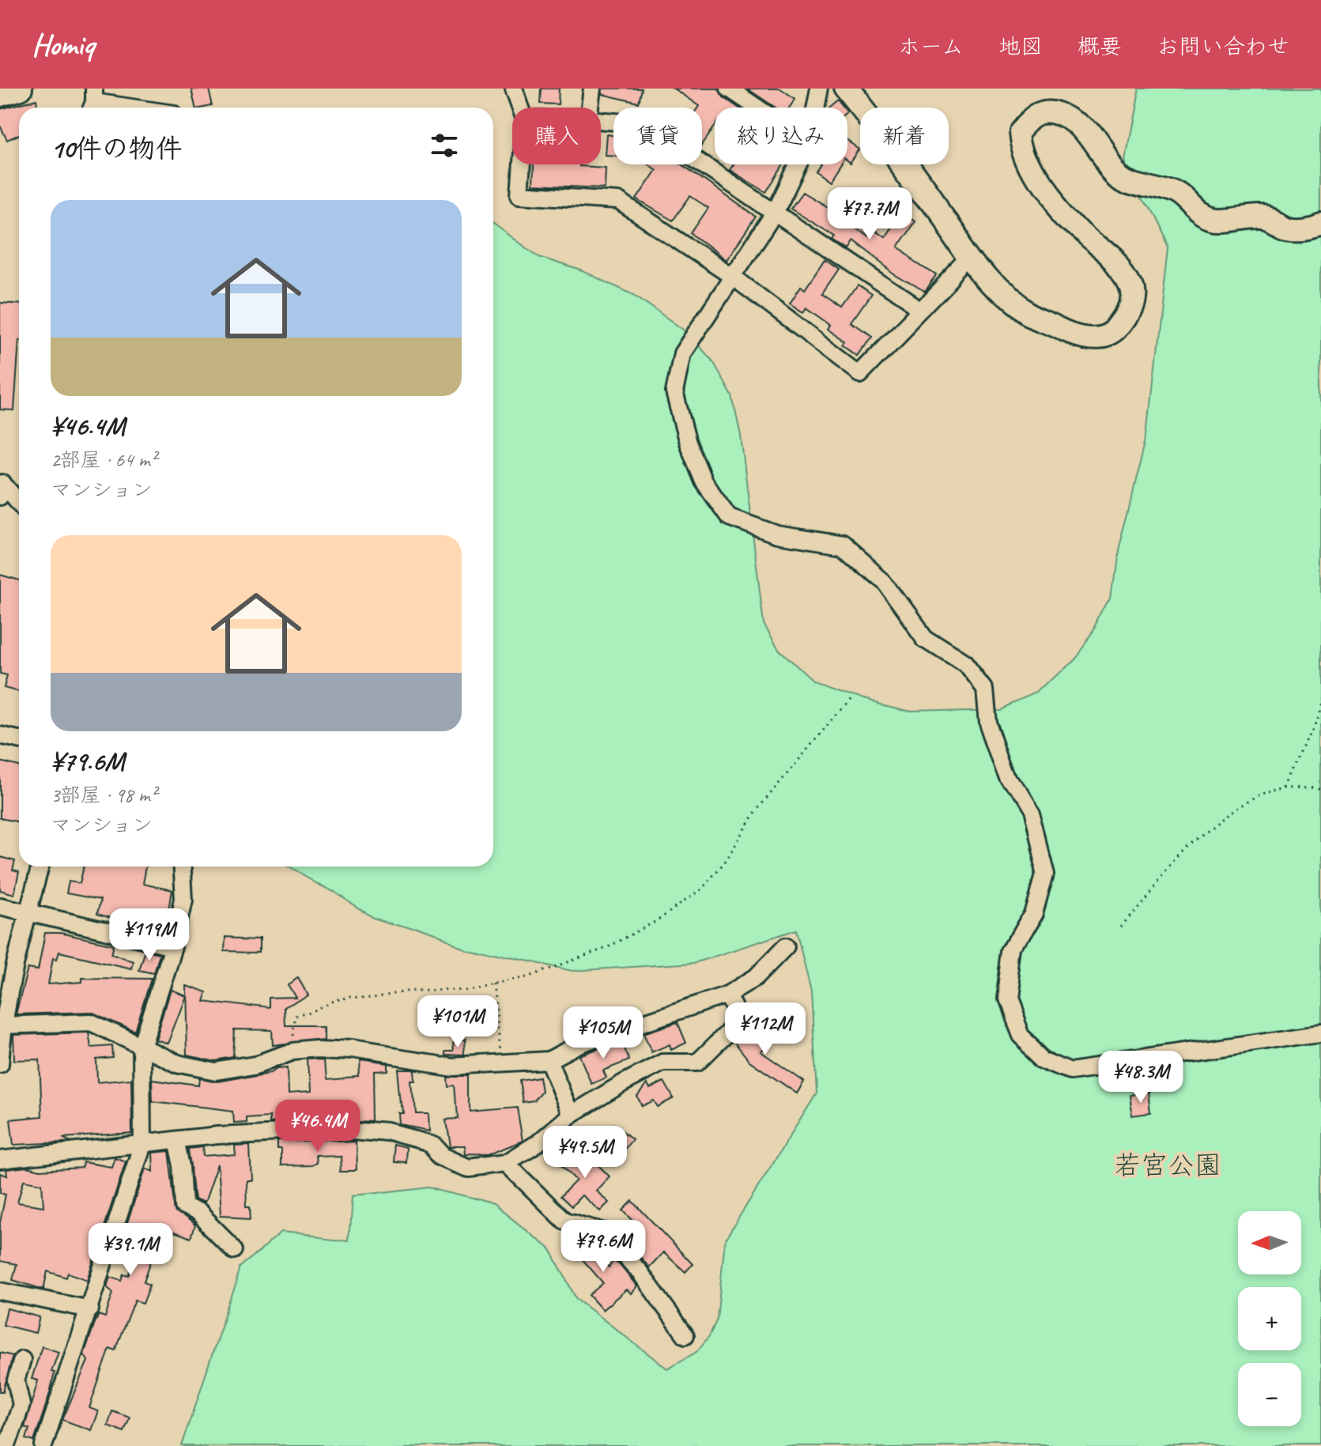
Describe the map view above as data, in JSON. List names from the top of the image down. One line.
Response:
{"parks":["若宮公園"],"north":"left","page":{"header":"Homiq","nav":["ホーム","地図","概要","お問い合わせ"],"chip":["購入","賃貸","絞り込み","新着"],"heading":"10件の物件","list":[{"name":"¥46.4M","note":"2部屋 · 64 m² · マンション"},{"name":"¥79.6M","note":"3部屋 · 98 m² · マンション"}],"price":["¥77.7M","¥119M","¥101M","¥112M","¥105M","¥48.3M","¥46.4M","¥49.5M","¥79.6M","¥39.1M"],"map_buttons":["+","−"]}}
